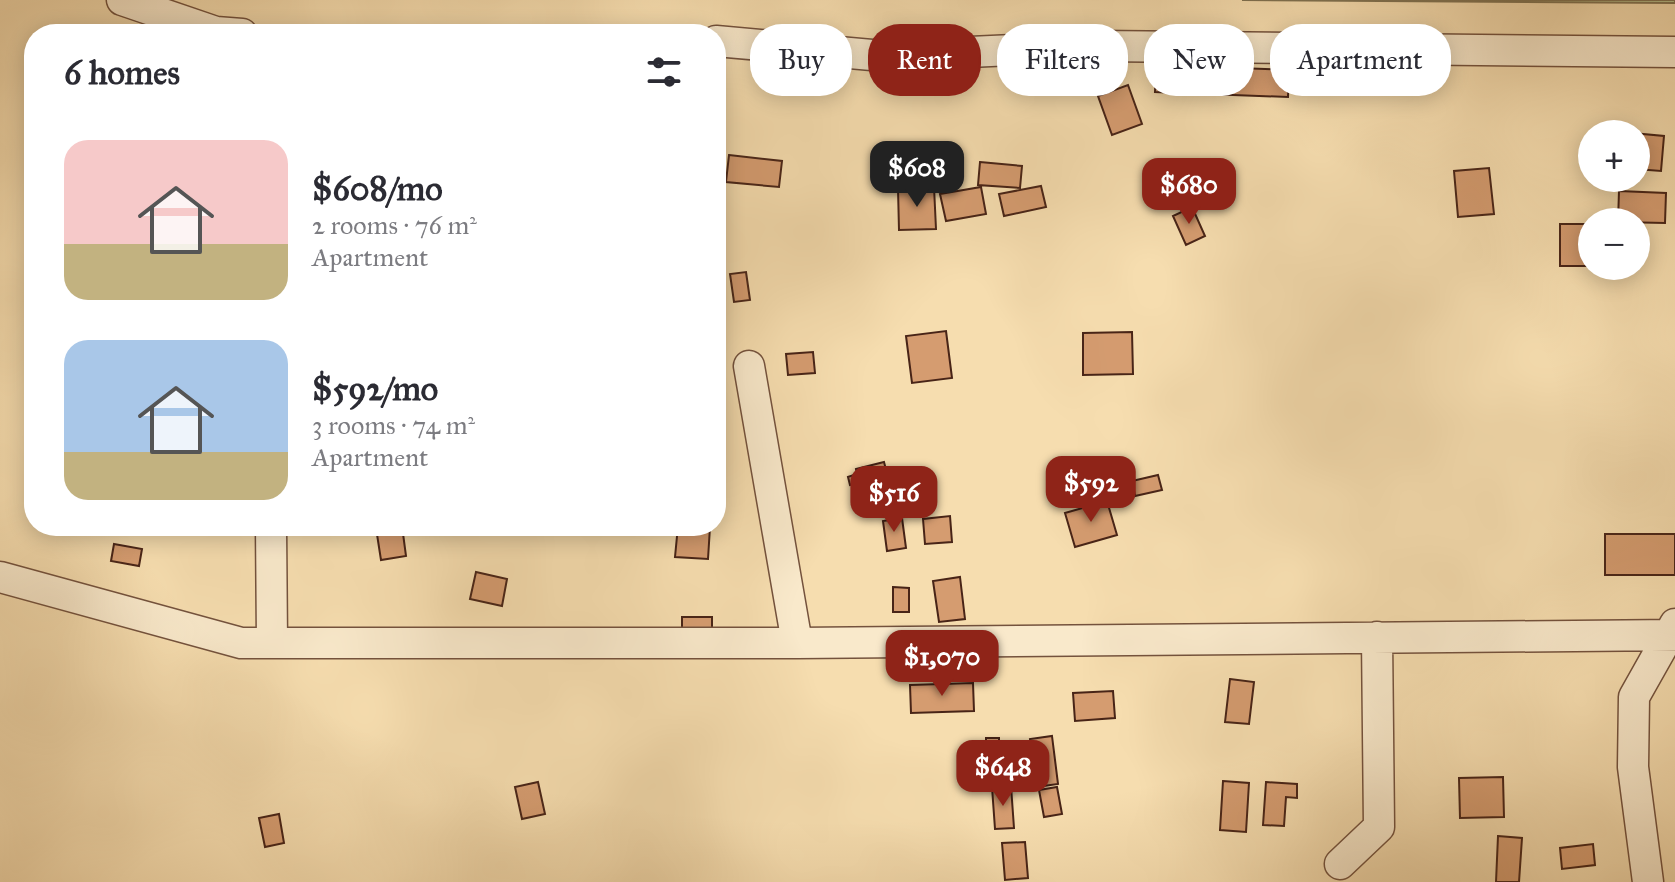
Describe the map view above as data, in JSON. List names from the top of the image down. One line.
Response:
{"page":{"chip":["Buy","Rent","Filters","New","Apartment"],"heading":"6 homes","map_buttons":["+","−"],"list":[{"name":"$608/mo","note":"2 rooms · 76 m² · Apartment"},{"name":"$592/mo","note":"3 rooms · 74 m² · Apartment"}],"price":["$608","$680","$592","$516","$1,070","$648"]}}
